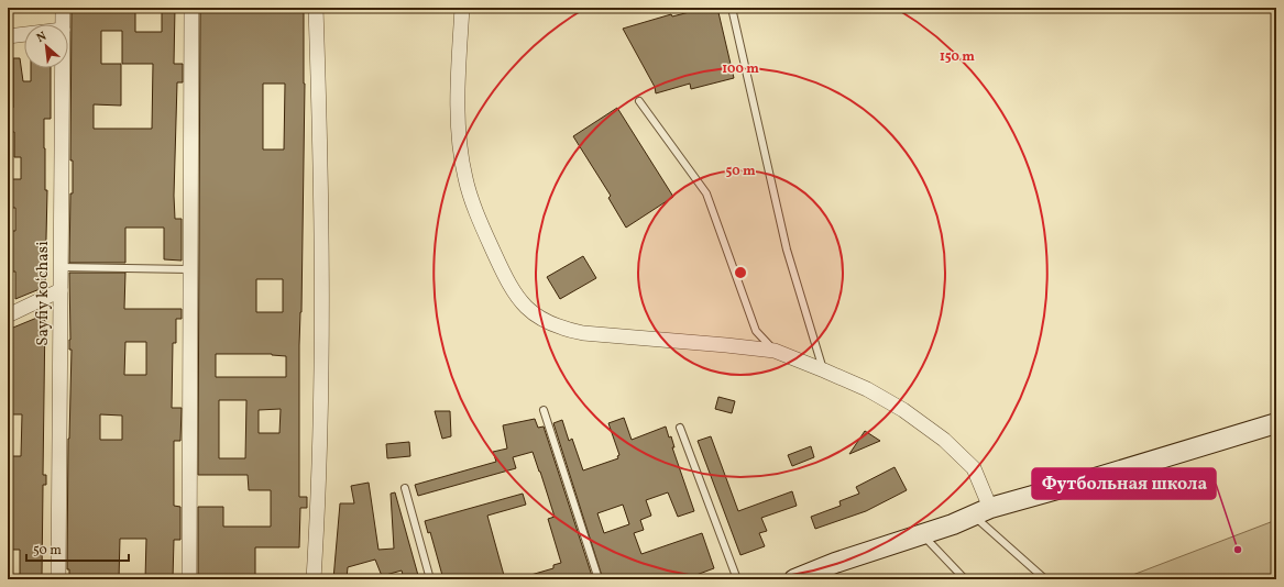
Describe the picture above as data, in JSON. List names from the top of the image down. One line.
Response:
{"streets":{"street":["Sayfiy koʻchasi"]},"places":["Футбольная школа"],"scale_bar":"50 m","north":"top left","rings":["150 m","100 m","50 m"]}
